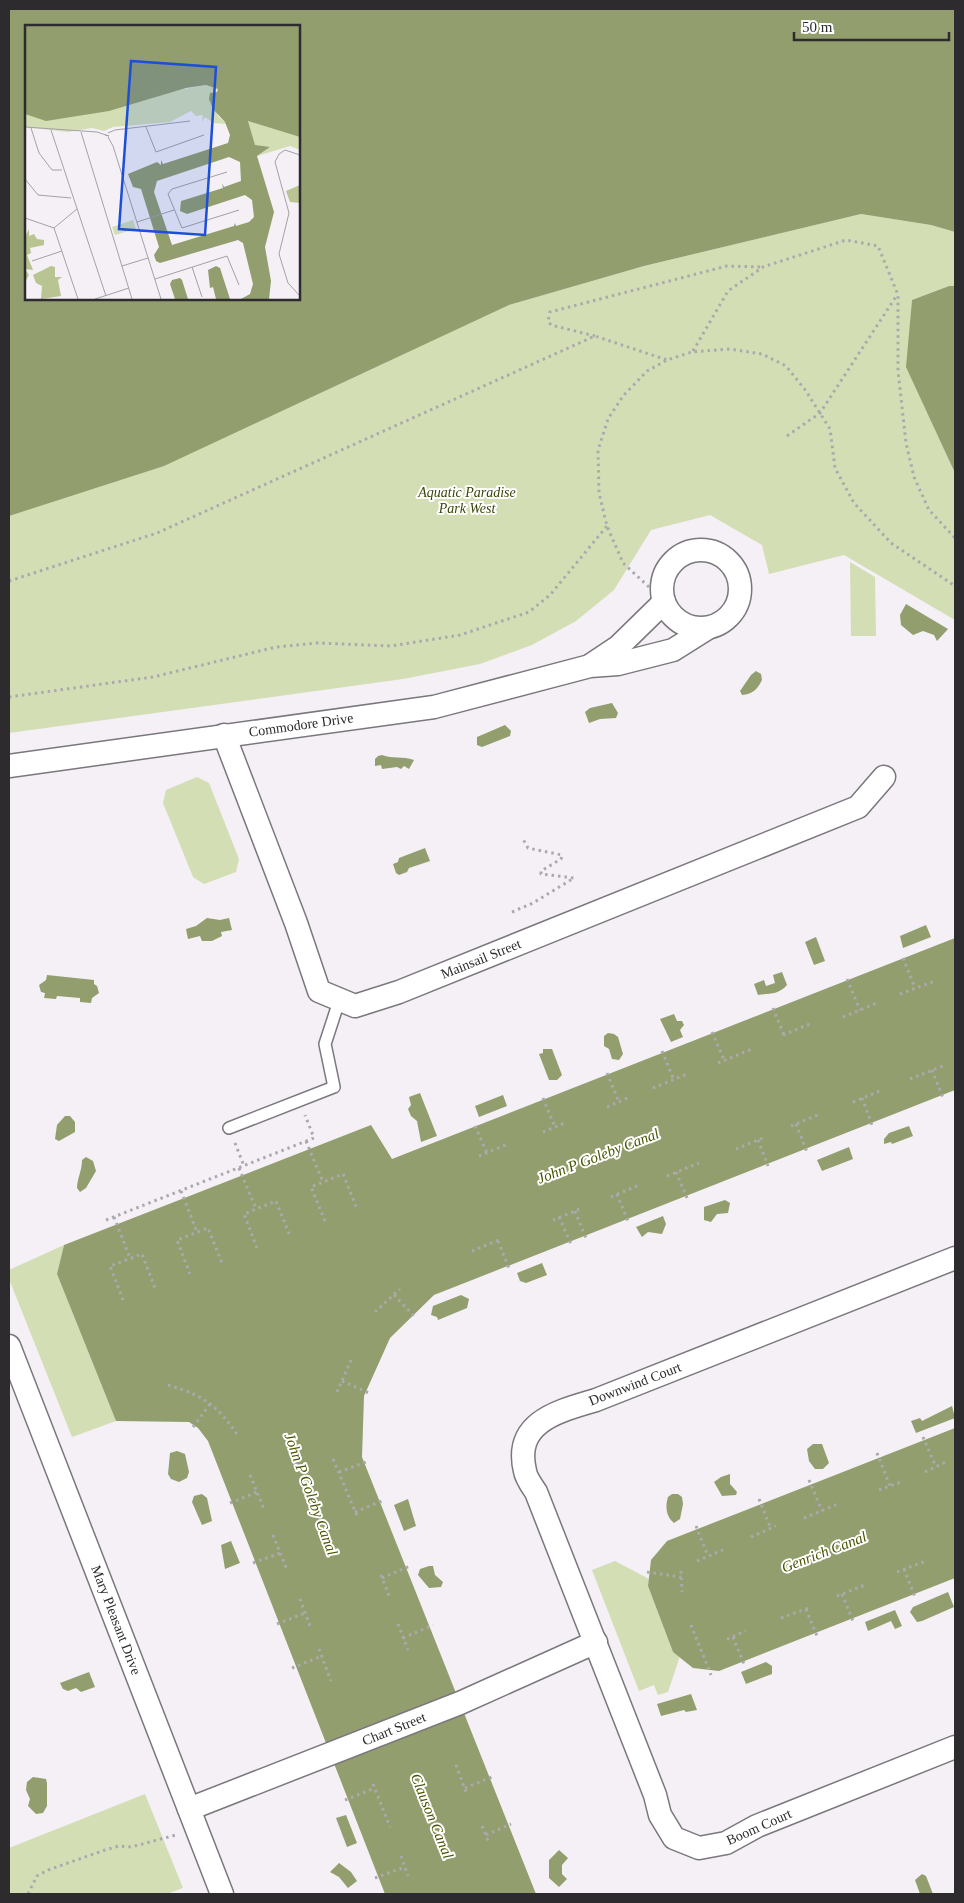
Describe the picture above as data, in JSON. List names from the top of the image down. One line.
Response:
{"streets":{"street":["Commodore Drive","Mainsail Street","Downwind Court","Mary Pleasant Drive","Chart Street","Boom Court"]},"crossings":[["Commodore Drive","Mainsail Street"],["Downwind Court","Chart Street"],["Downwind Court","Boom Court"],["Mary Pleasant Drive","Chart Street"],["Chart Street","Boom Court"]],"water":["John P Goleby Canal","Genrich Canal","Clauson Canal"],"parks":["Aquatic Paradise Park West"],"scale_bar":"50 m"}
